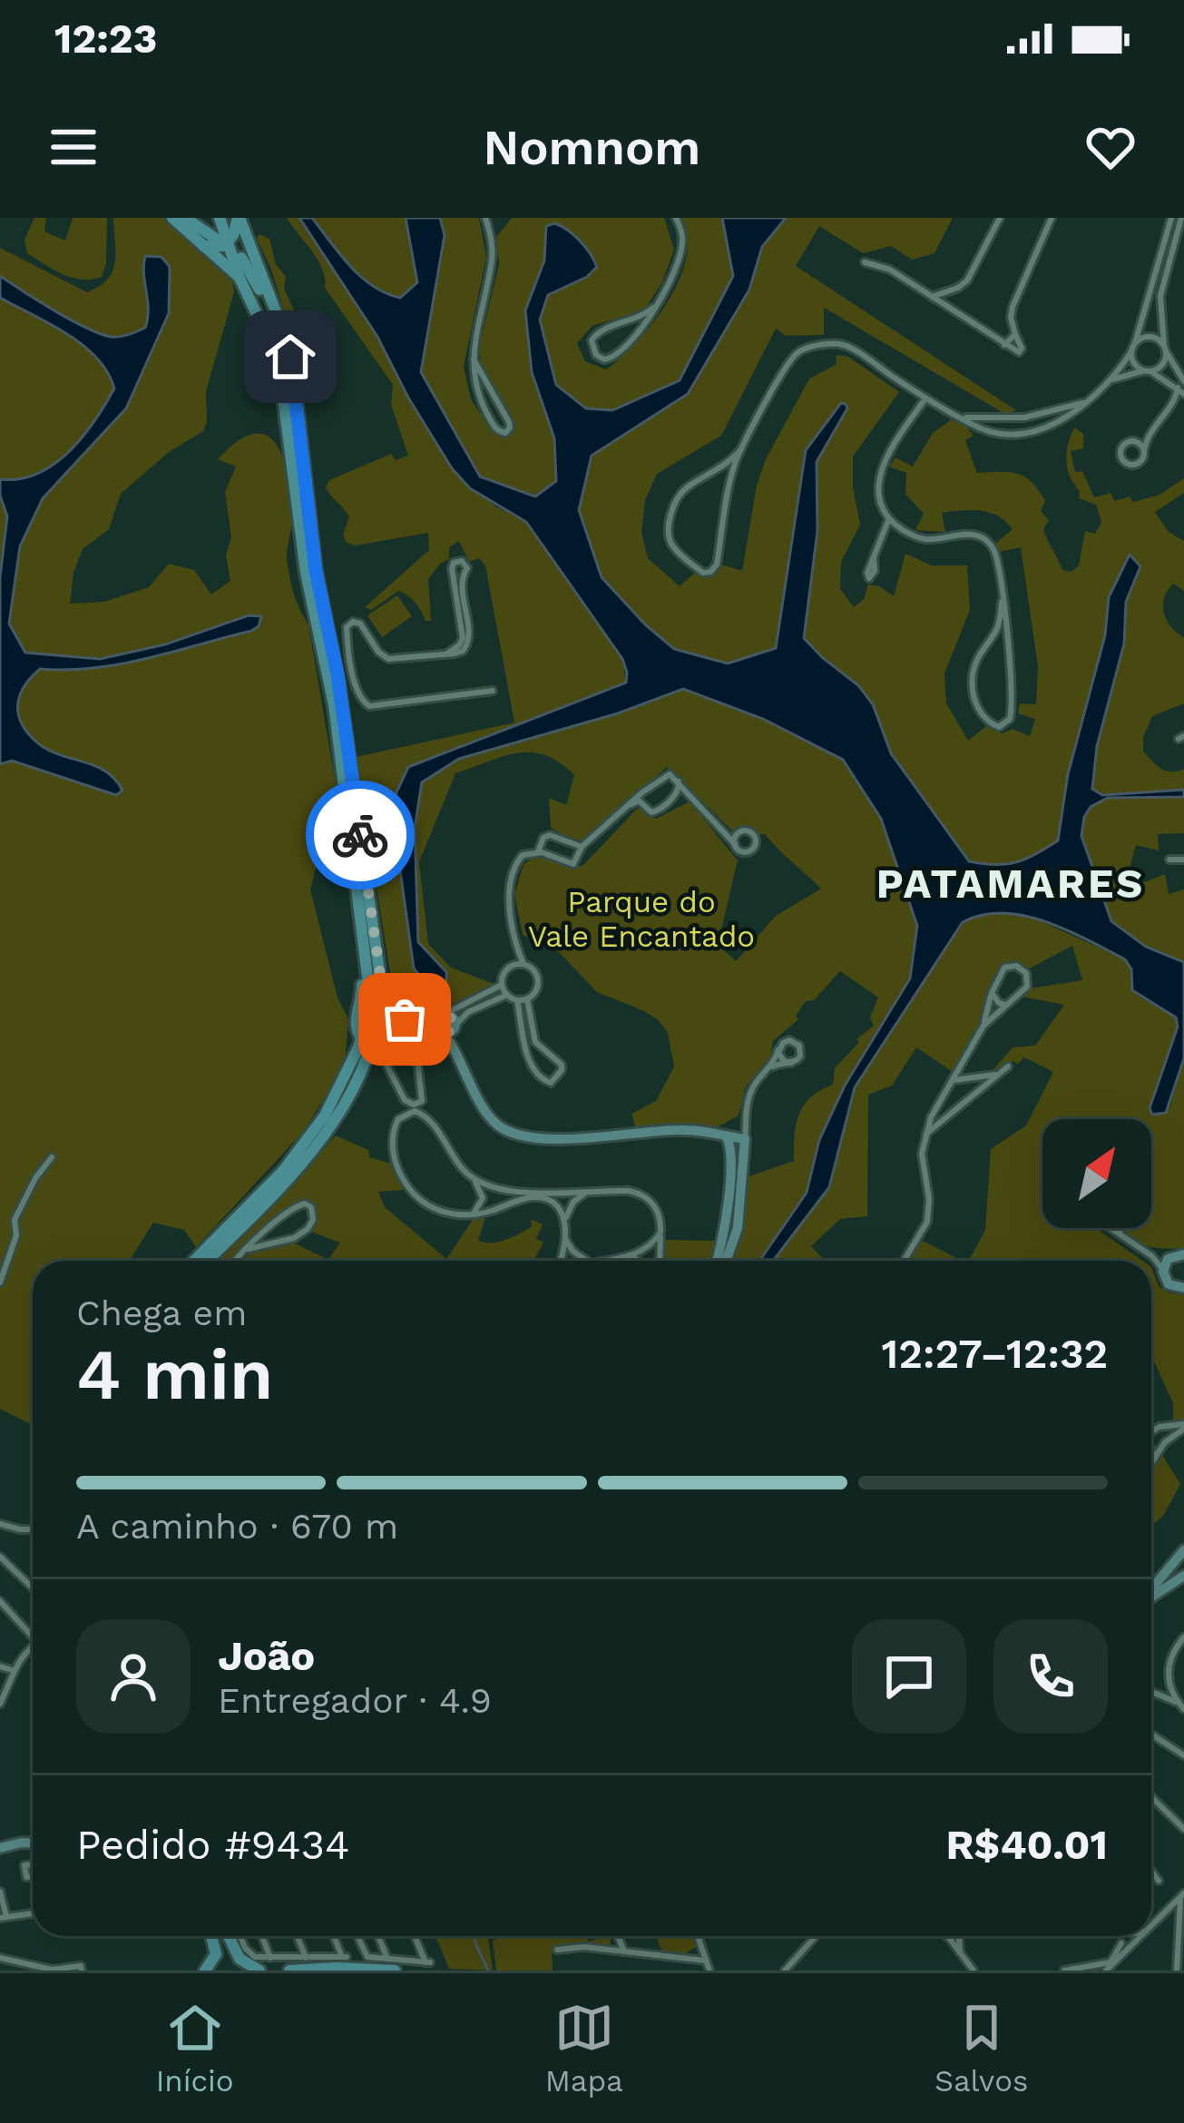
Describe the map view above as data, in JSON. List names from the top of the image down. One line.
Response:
{"districts":["PATAMARES"],"parks":["Parque do Vale Encantado"],"north":"top right","page":{"status":"12:23","header":"Nomnom","heading":["4 min","Chega em","12:27–12:32"],"panel":["João","Entregador · 4.9","Pedido #9434","R$40.01"],"bar":"A caminho · 670 m","tabs":["Início","Mapa","Salvos"]}}
